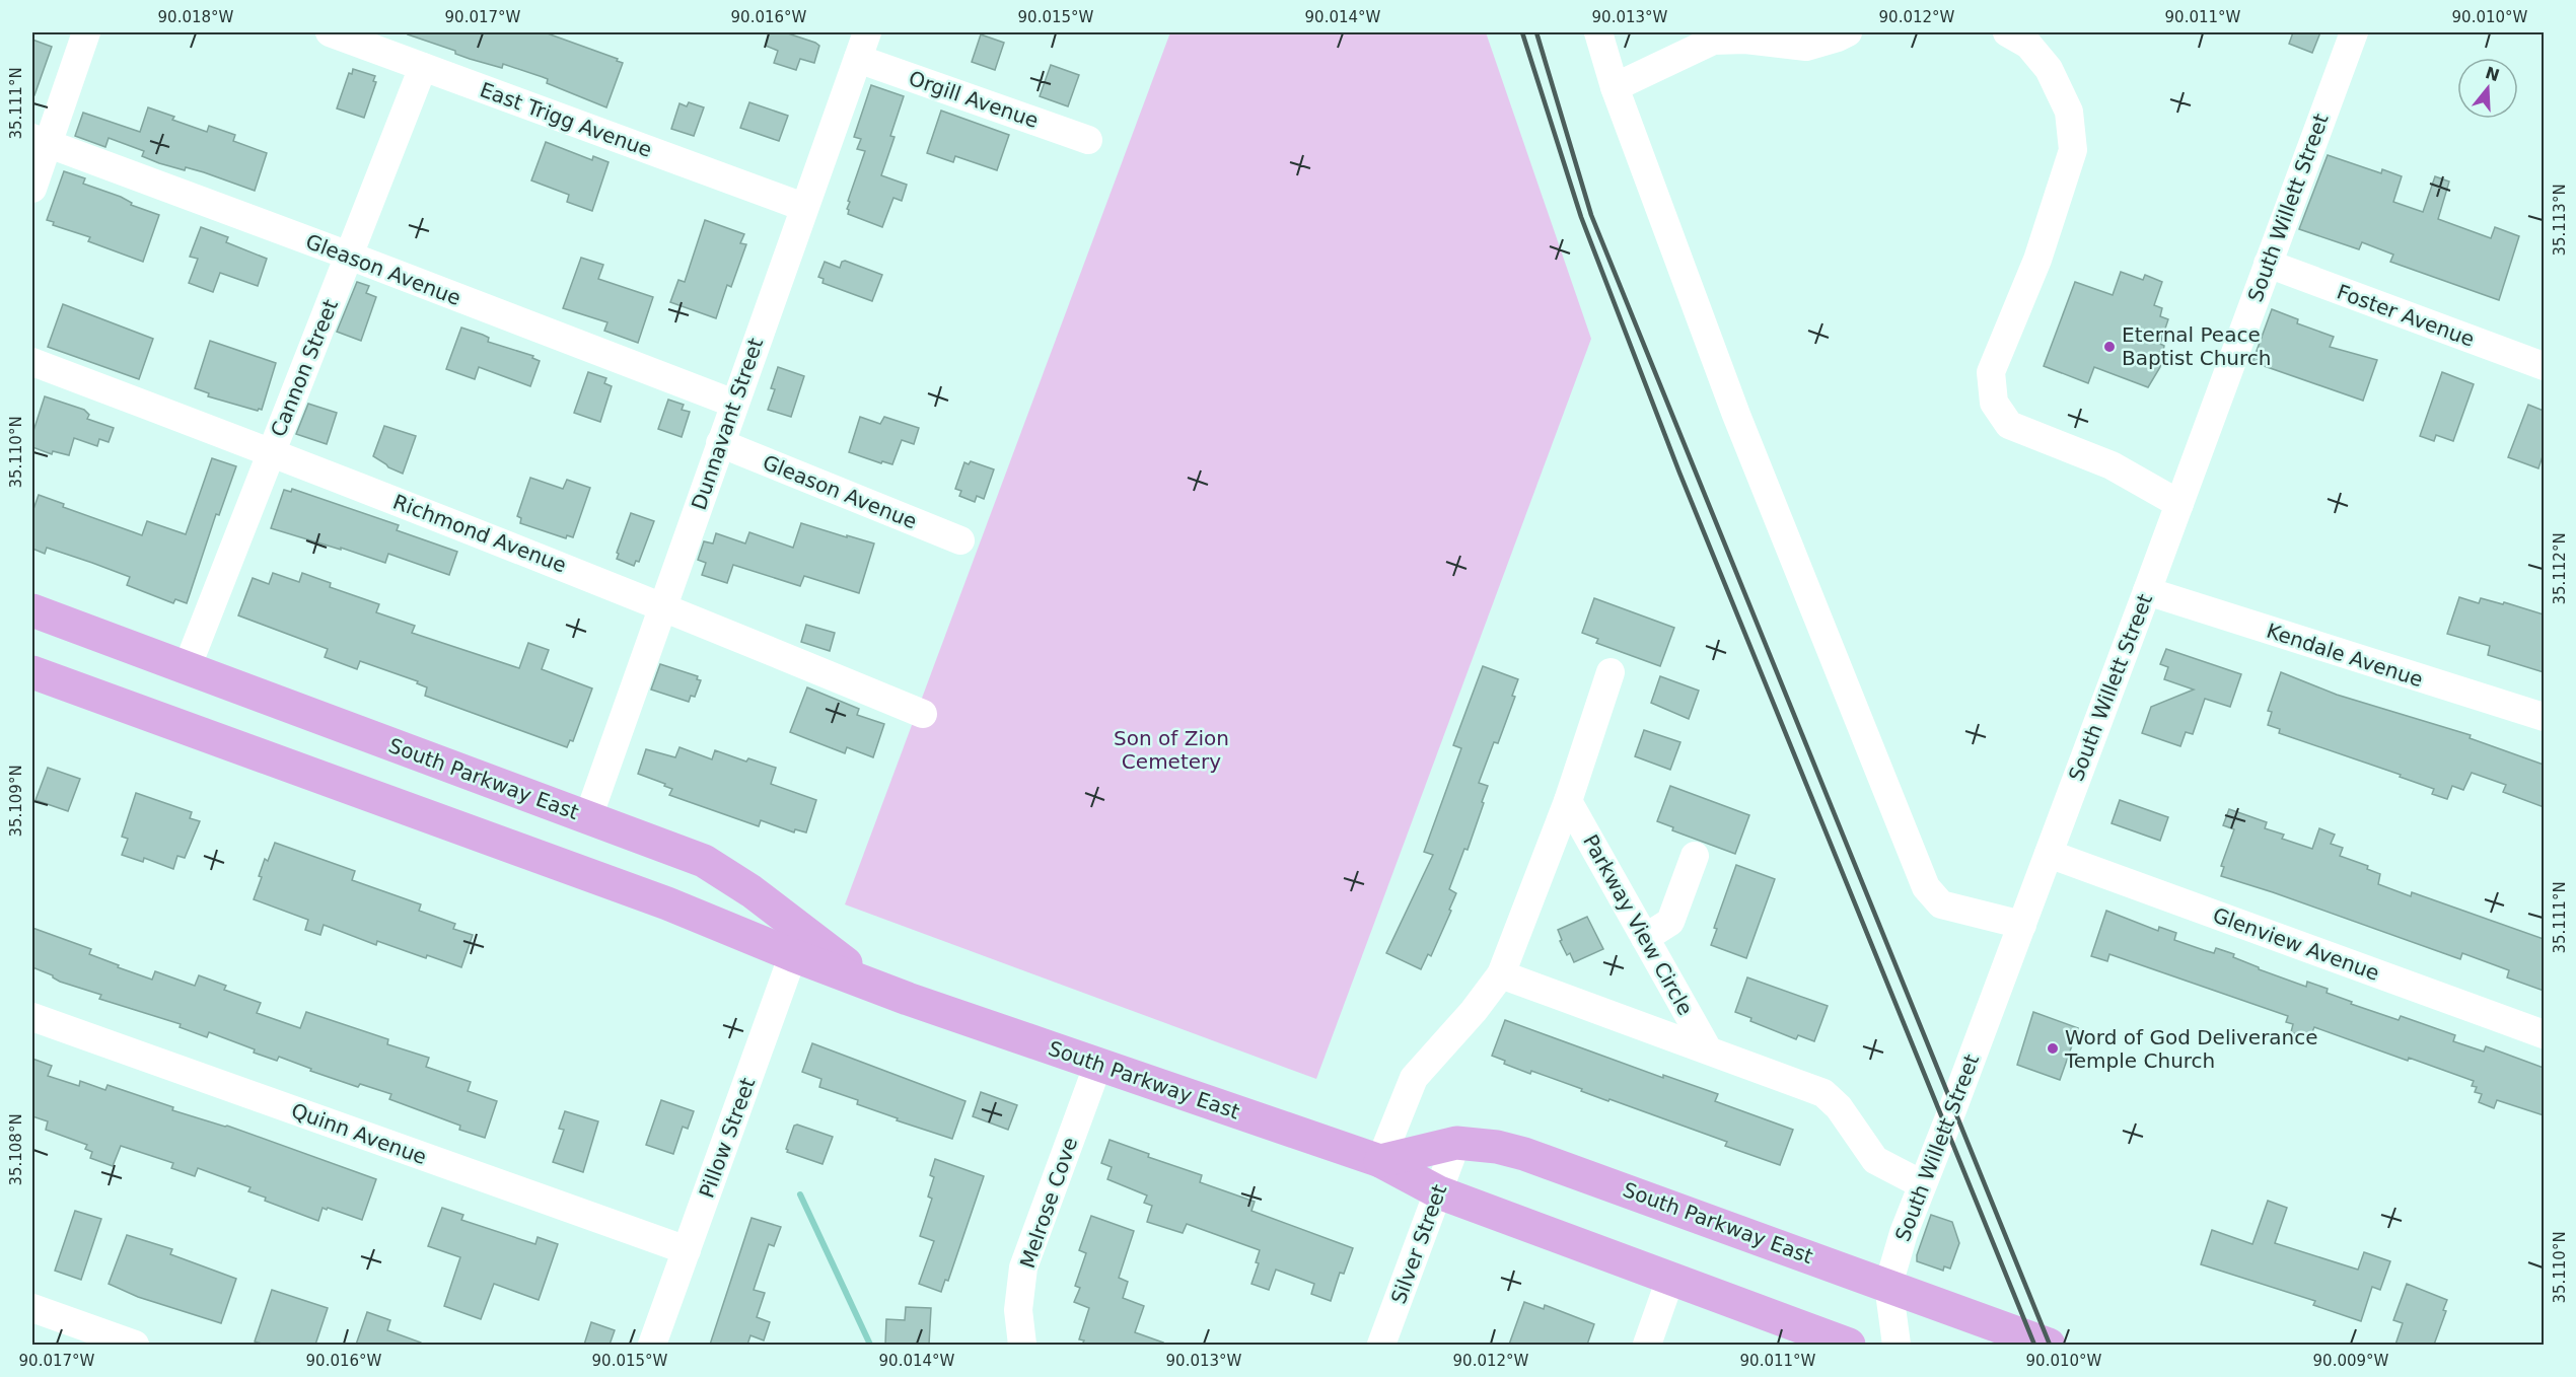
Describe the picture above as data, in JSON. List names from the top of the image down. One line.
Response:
{"streets":{"main road":["South Parkway East"],"street":["Orgill Avenue","East Trigg Avenue","South Willett Street","Gleason Avenue","Foster Avenue","Cannon Street","Dunnavant Street","Richmond Avenue","Kendale Avenue","Parkway View Circle","Glenview Avenue","Quinn Avenue","Pillow Street","Melrose Cove","Silver Street"]},"crossings":[["Orgill Avenue","Dunnavant Street"],["East Trigg Avenue","Cannon Street"],["East Trigg Avenue","Dunnavant Street"],["South Willett Street","Foster Avenue"],["South Willett Street","Kendale Avenue"],["South Willett Street","South Parkway East"],["South Willett Street","Parkway View Circle"],["South Willett Street","Glenview Avenue"],["Gleason Avenue","Cannon Street"],["Gleason Avenue","Dunnavant Street"],["Cannon Street","Richmond Avenue"],["Cannon Street","South Parkway East"],["Dunnavant Street","Richmond Avenue"],["Dunnavant Street","South Parkway East"],["South Parkway East","Parkway View Circle"],["South Parkway East","Pillow Street"],["South Parkway East","Melrose Cove"],["South Parkway East","Silver Street"],["Quinn Avenue","Pillow Street"]],"parks":["Son of Zion Cemetery"],"places":["Eternal Peace Baptist Church","Word of God Deliverance Temple Church"],"north":"top","coordinates":["90.018°W","90.017°W","90.016°W","90.015°W","90.014°W","90.013°W","90.012°W","90.011°W","90.010°W","35.111°N","35.113°N","35.110°N","35.112°N","35.109°N","35.108°N","90.009°W"]}
